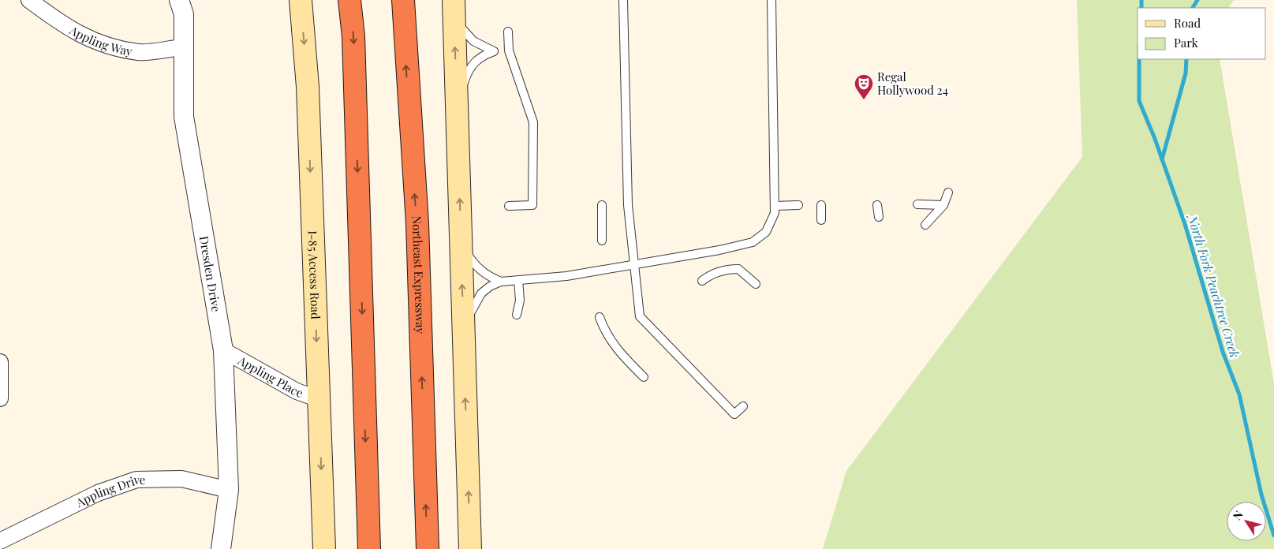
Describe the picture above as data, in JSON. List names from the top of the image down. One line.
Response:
{"streets":{"highway":["Northeast Expressway"],"main road":["I-85 Access Road"],"street":["Appling Way","Dresden Drive","Appling Place","Appling Drive"]},"crossings":[["Appling Way","Dresden Drive"],["Dresden Drive","Appling Place"],["Dresden Drive","Appling Drive"],["I-85 Access Road","Appling Place"]],"water":["North Fork Peachtree Creek"],"places":{"theatre":["Regal Hollywood 24"]},"legend":["Road","Park"],"north":"top left"}
